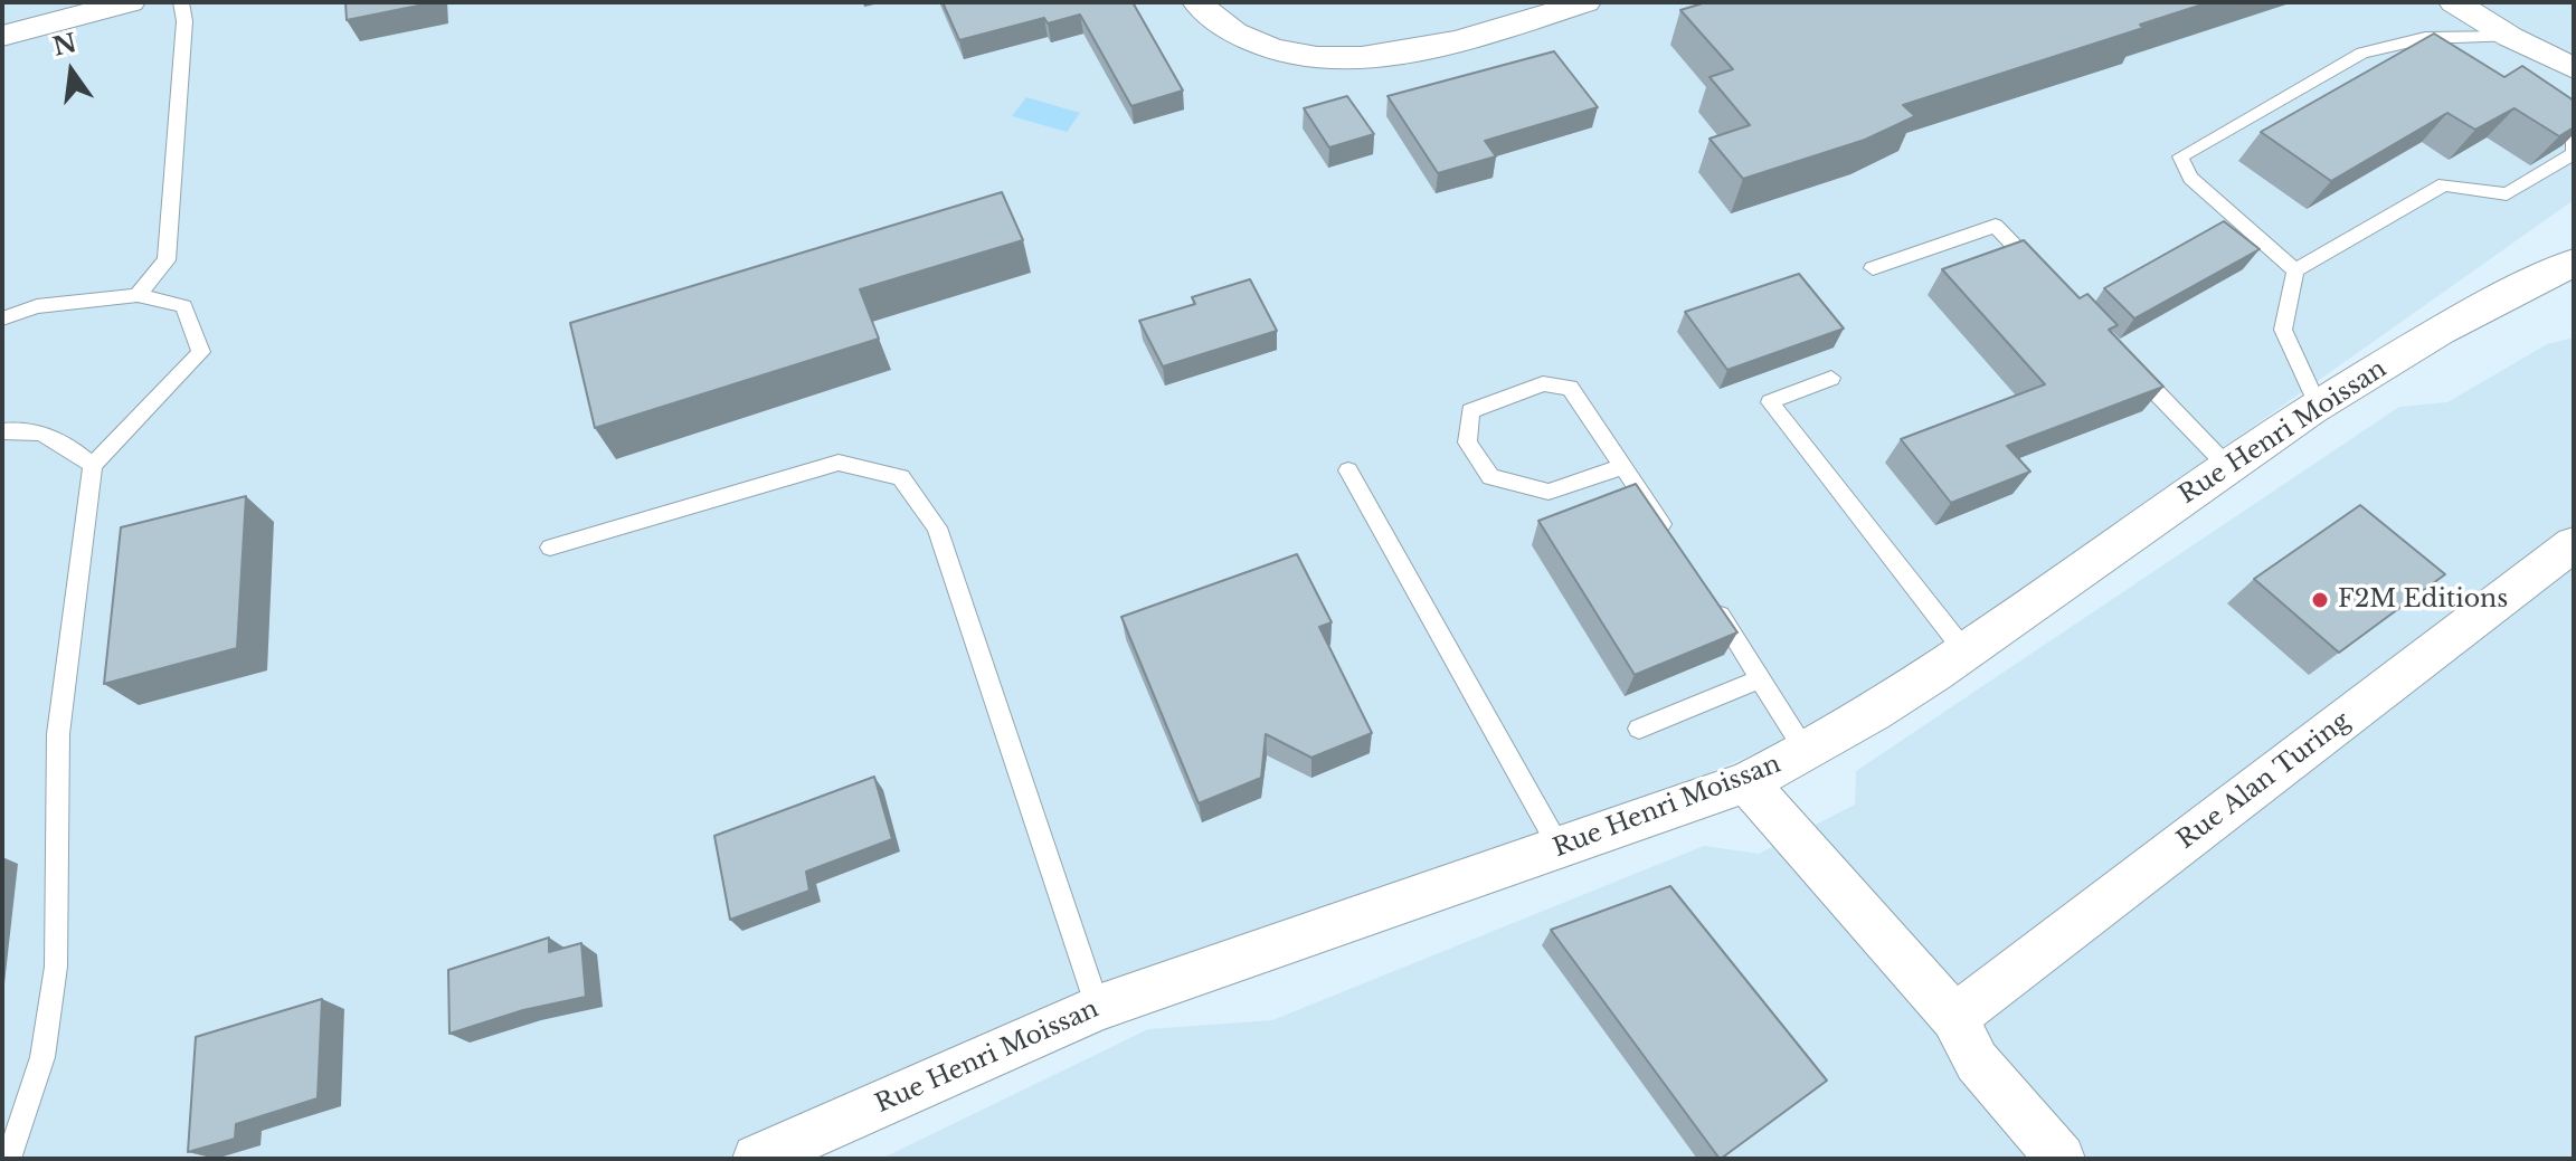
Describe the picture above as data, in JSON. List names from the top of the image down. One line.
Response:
{"streets":{"street":["Rue Henri Moissan","Rue Alan Turing"]},"places":["F2M Editions"],"north":"top"}
